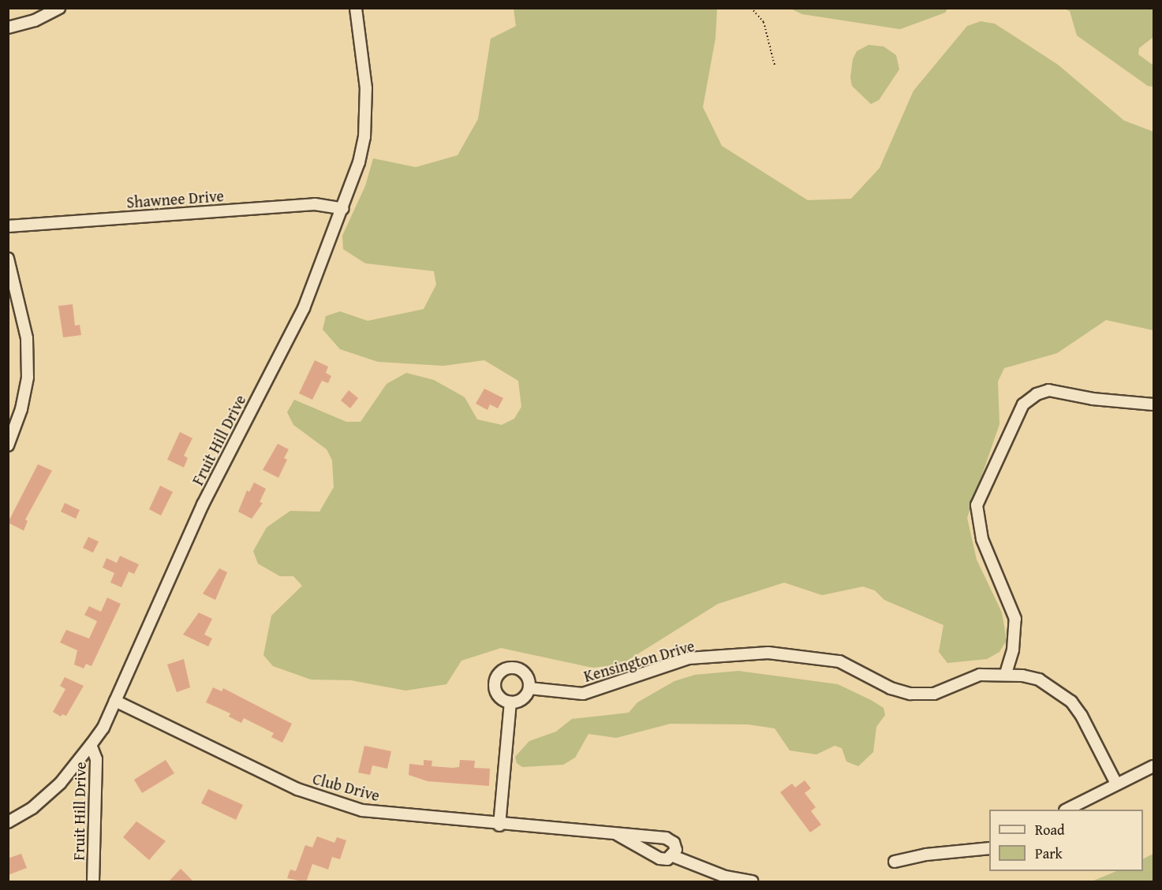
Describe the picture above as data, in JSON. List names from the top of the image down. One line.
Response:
{"streets":{"street":["Shawnee Drive","Fruit Hill Drive","Kensington Drive","Club Drive"]},"crossings":[["Shawnee Drive","Fruit Hill Drive"],["Fruit Hill Drive","Club Drive"]],"legend":["Road","Park"]}
